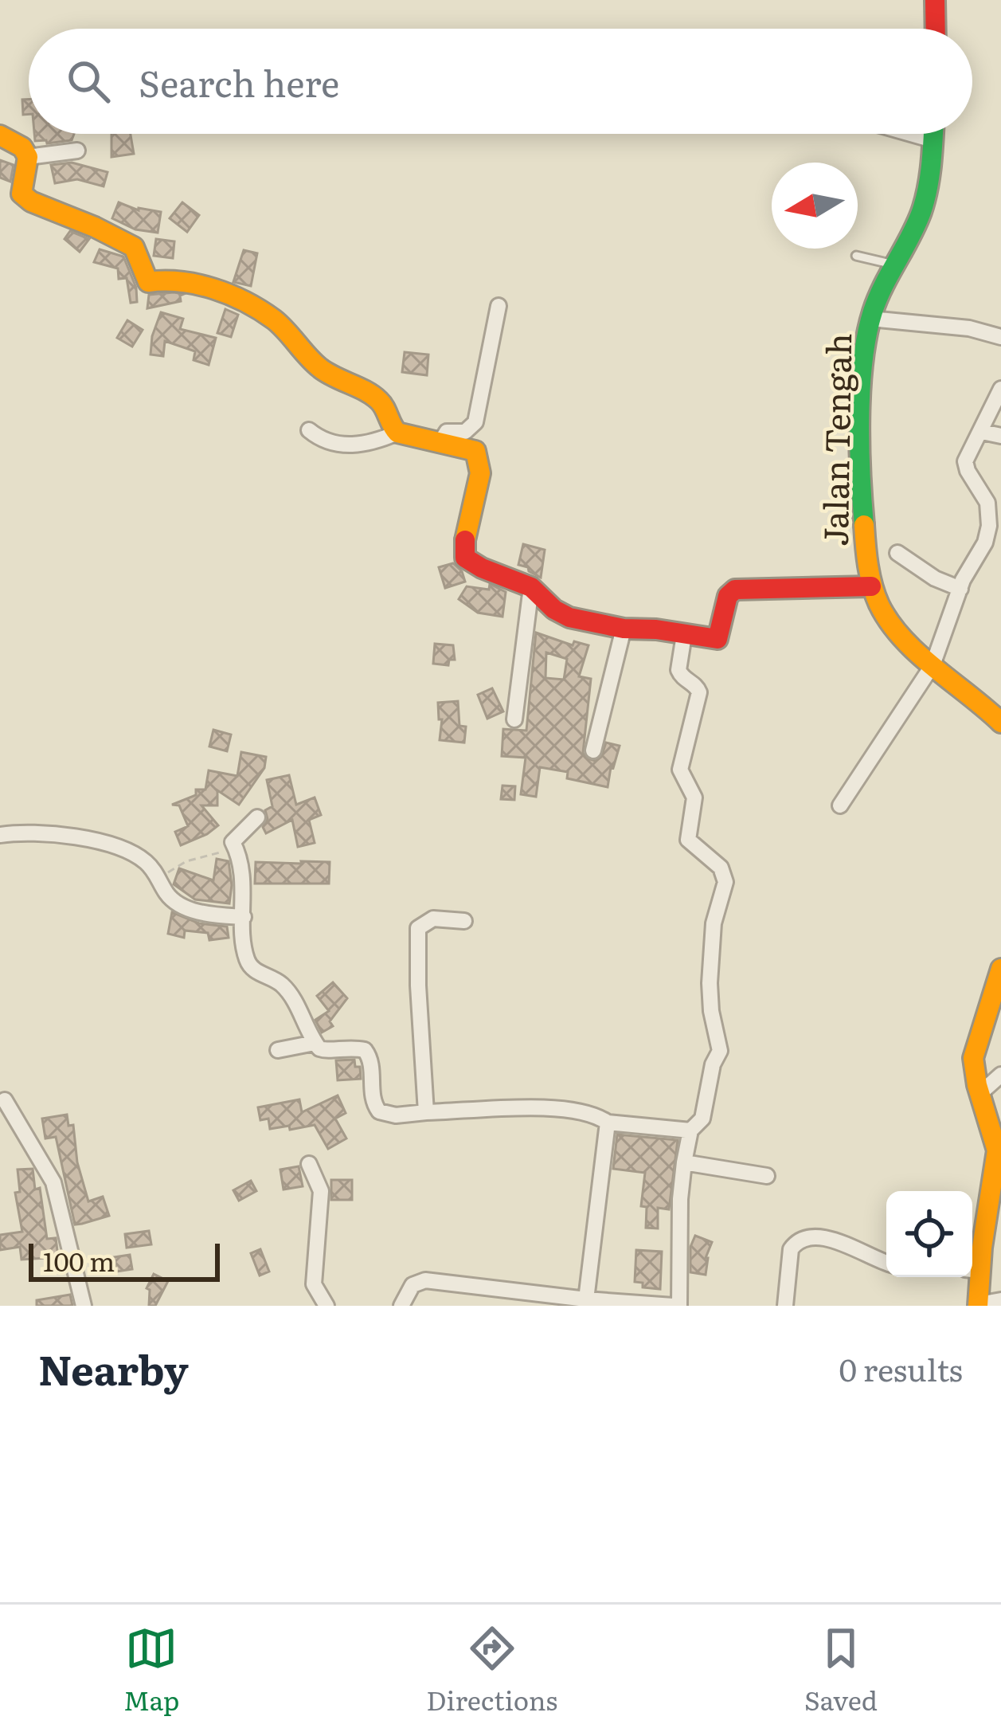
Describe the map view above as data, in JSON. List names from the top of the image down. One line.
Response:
{"streets":{"street":["Jalan Tengah"]},"scale_bar":"100 m","north":"left","page":{"search":"Search here","scale":"100 m","heading":["Nearby","0 results"],"nav":["Map","Directions","Saved"]}}
